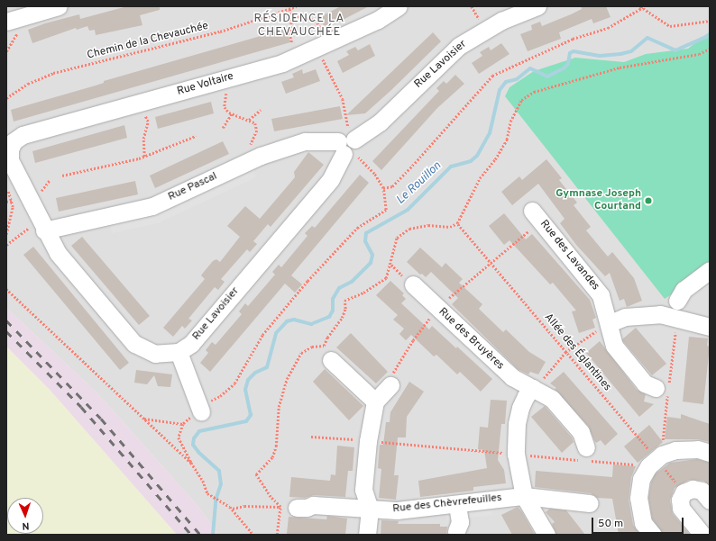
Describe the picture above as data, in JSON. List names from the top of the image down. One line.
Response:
{"streets":{"street":["Rue Lavoisier","Rue Voltaire","Rue Pascal","Rue des Lavandes","Rue des Bruyères","Rue des Chèvrefeuilles"],"path":["Chemin de la Chevauchée","Allée des Églantines"]},"crossings":[["Rue Lavoisier","Rue Pascal"],["Rue Voltaire","Rue Pascal"]],"districts":["RÉSIDENCE LA CHEVAUCHÉE"],"water":["Le Rouillon"],"places":["Gymnase Joseph Courtand"],"scale_bar":"50 m","north":"bottom"}
